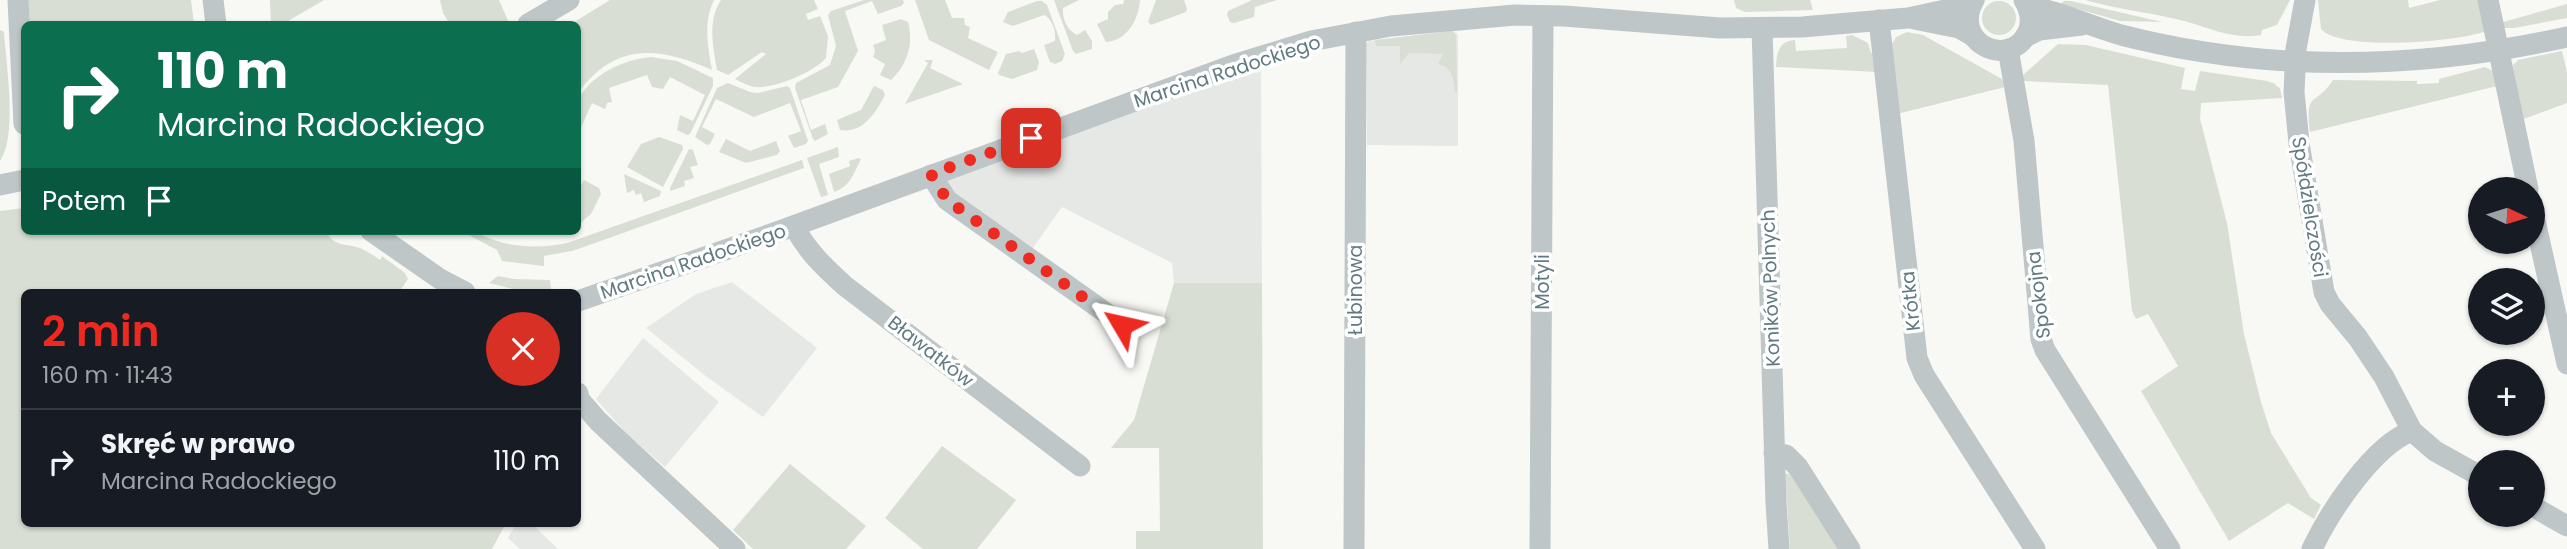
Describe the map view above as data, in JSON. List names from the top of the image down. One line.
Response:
{"streets":{"street":["Marcina Radockiego","Spółdzielczości","Motyli","Koników Polnych","Łubinowa","Spokojna","Krótka","Bławatków"]},"crossings":[["Marcina Radockiego","Motyli"],["Marcina Radockiego","Koników Polnych"],["Marcina Radockiego","Łubinowa"],["Marcina Radockiego","Spokojna"],["Marcina Radockiego","Krótka"],["Marcina Radockiego","Bławatków"]],"north":"right","page":{"turn":["110 m","Marcina Radockiego"],"then":"Potem","map_buttons":["+","−"],"heading":["2 min","160 m · 11:43"],"list":[{"name":"Skręć w prawo","note":"Marcina Radockiego","value":"110 m"}]}}
